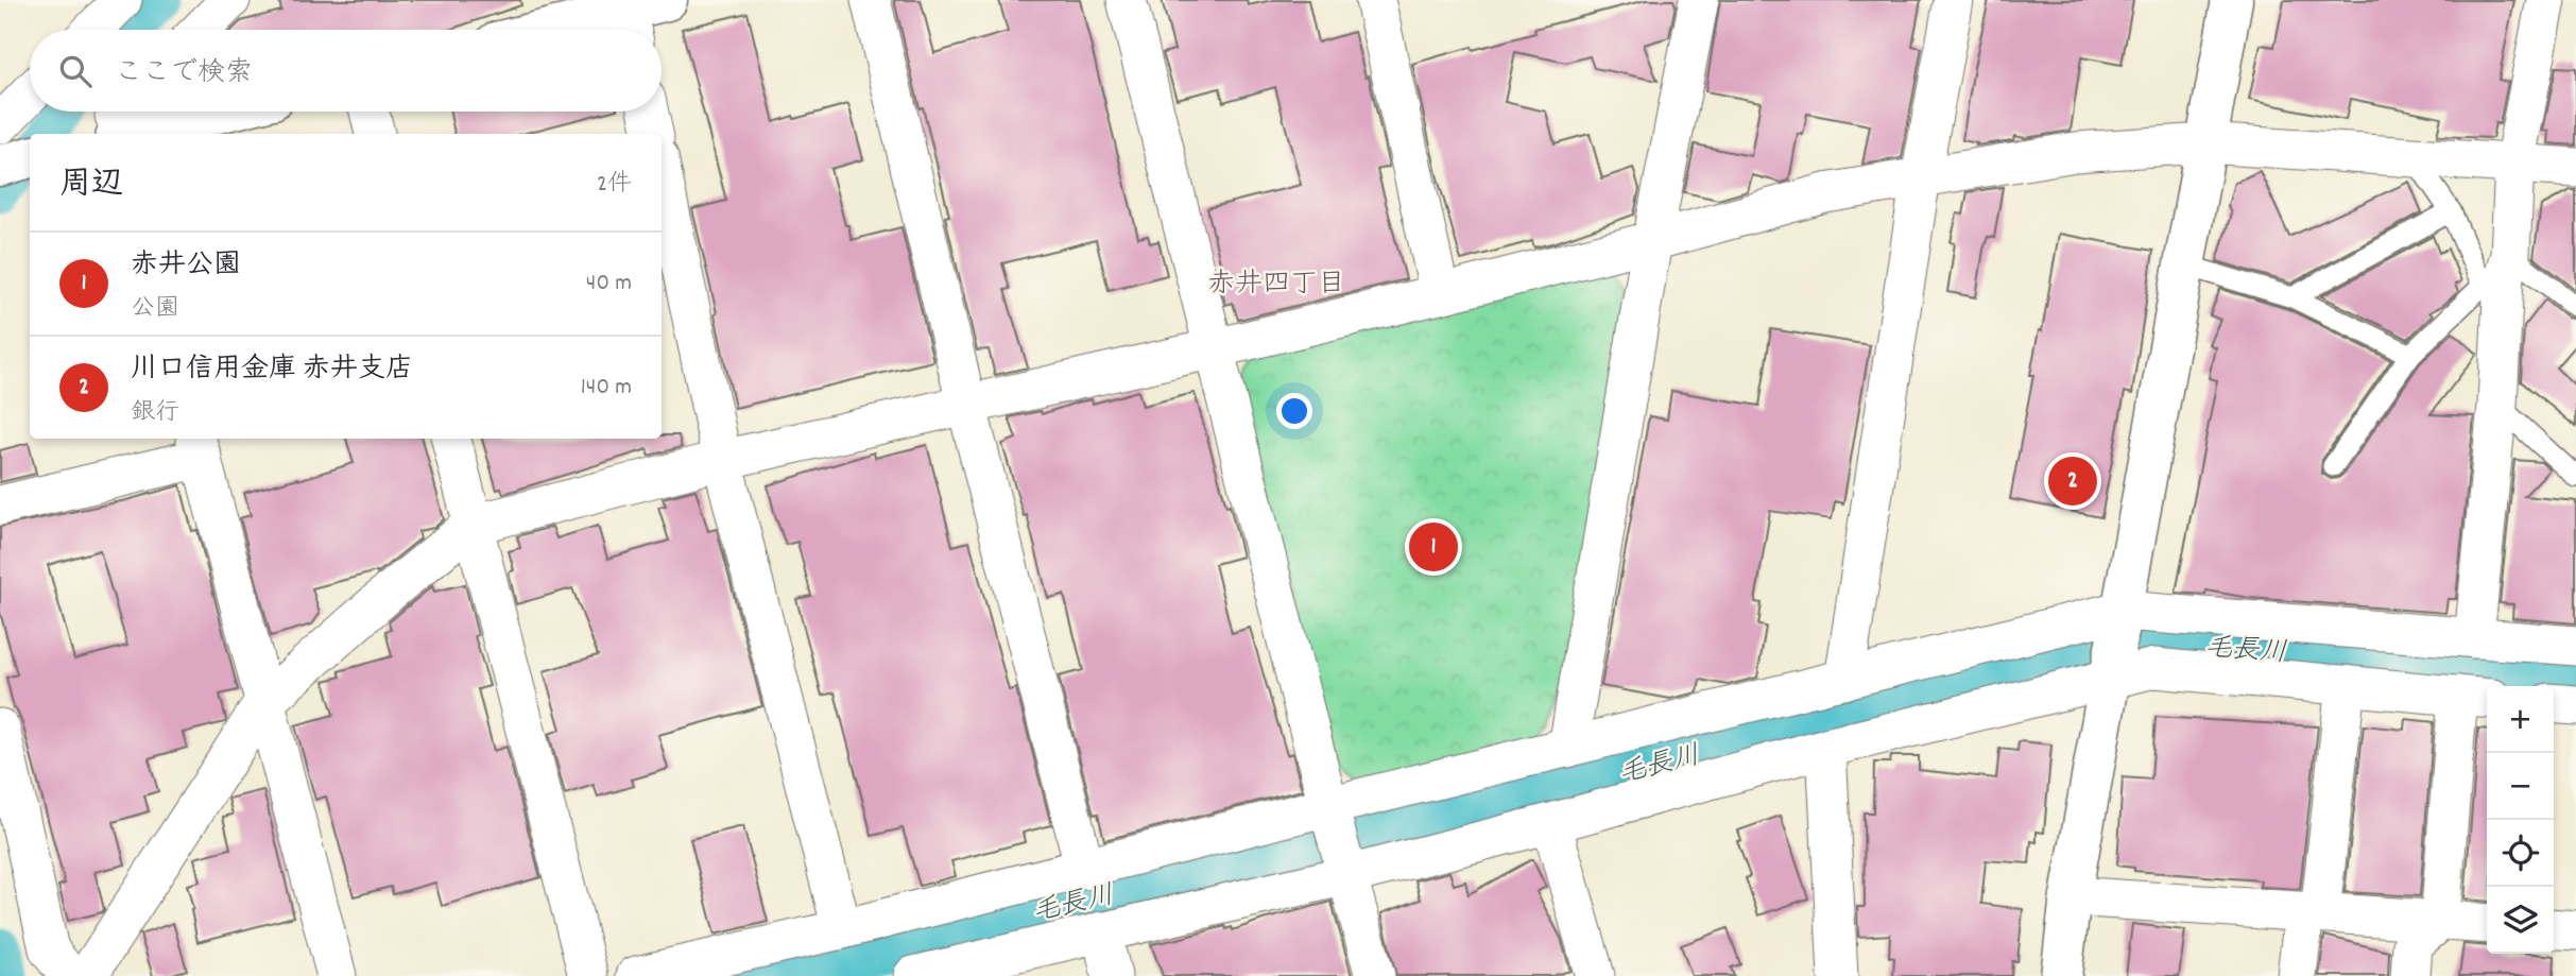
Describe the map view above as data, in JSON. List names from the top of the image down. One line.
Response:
{"districts":["赤井四丁目"],"water":["毛長川"],"page":{"search":"ここで検索","heading":["周辺","2件"],"list":[{"mark":"1","name":"赤井公園","note":"公園","value":"40 m"},{"mark":"2","name":"川口信用金庫 赤井支店","note":"銀行","value":"140 m"}],"pins":["2","1"],"map_buttons":["+","−"]}}
